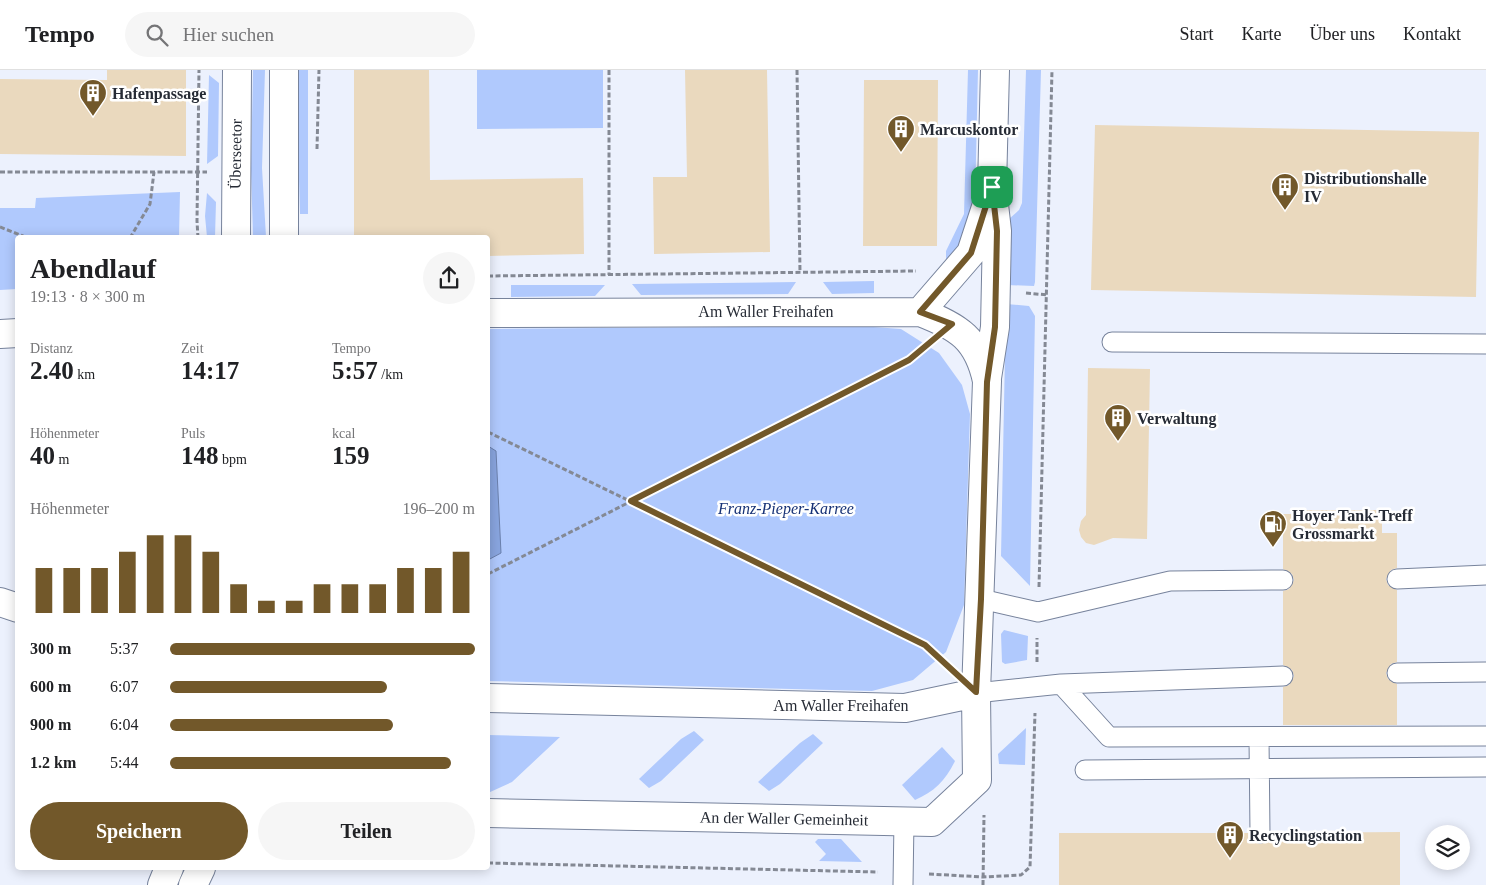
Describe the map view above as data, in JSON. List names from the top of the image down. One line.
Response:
{"streets":{"street":["Überseetor","Am Waller Freihafen","An der Waller Gemeinheit"]},"parks":["Franz-Pieper-Karree"],"places":{"building":["Hafenpassage","Marcuskontor","Distributionshalle IV","Verwaltung","Recyclingstation"],"fuel station":["Hoyer Tank-Treff Grossmarkt"]},"page":{"header":"Tempo","search":"Hier suchen","nav":["Start","Karte","Über uns","Kontakt"],"heading":["Abendlauf","19:13 · 8 × 300 m"],"stats":[["Distanz","2.40 km"],["Zeit","14:17"],["Tempo","5:57 /km"],["Höhenmeter","40 m"],["Puls","148 bpm"],["kcal","159"]],"chart":["Höhenmeter","196–200 m"],"list":[{"name":"300 m","note":"5:37"},{"name":"600 m","note":"6:07"},{"name":"900 m","note":"6:04"},{"name":"1.2 km","note":"5:44"}],"buttons":["Speichern","Teilen"]}}
